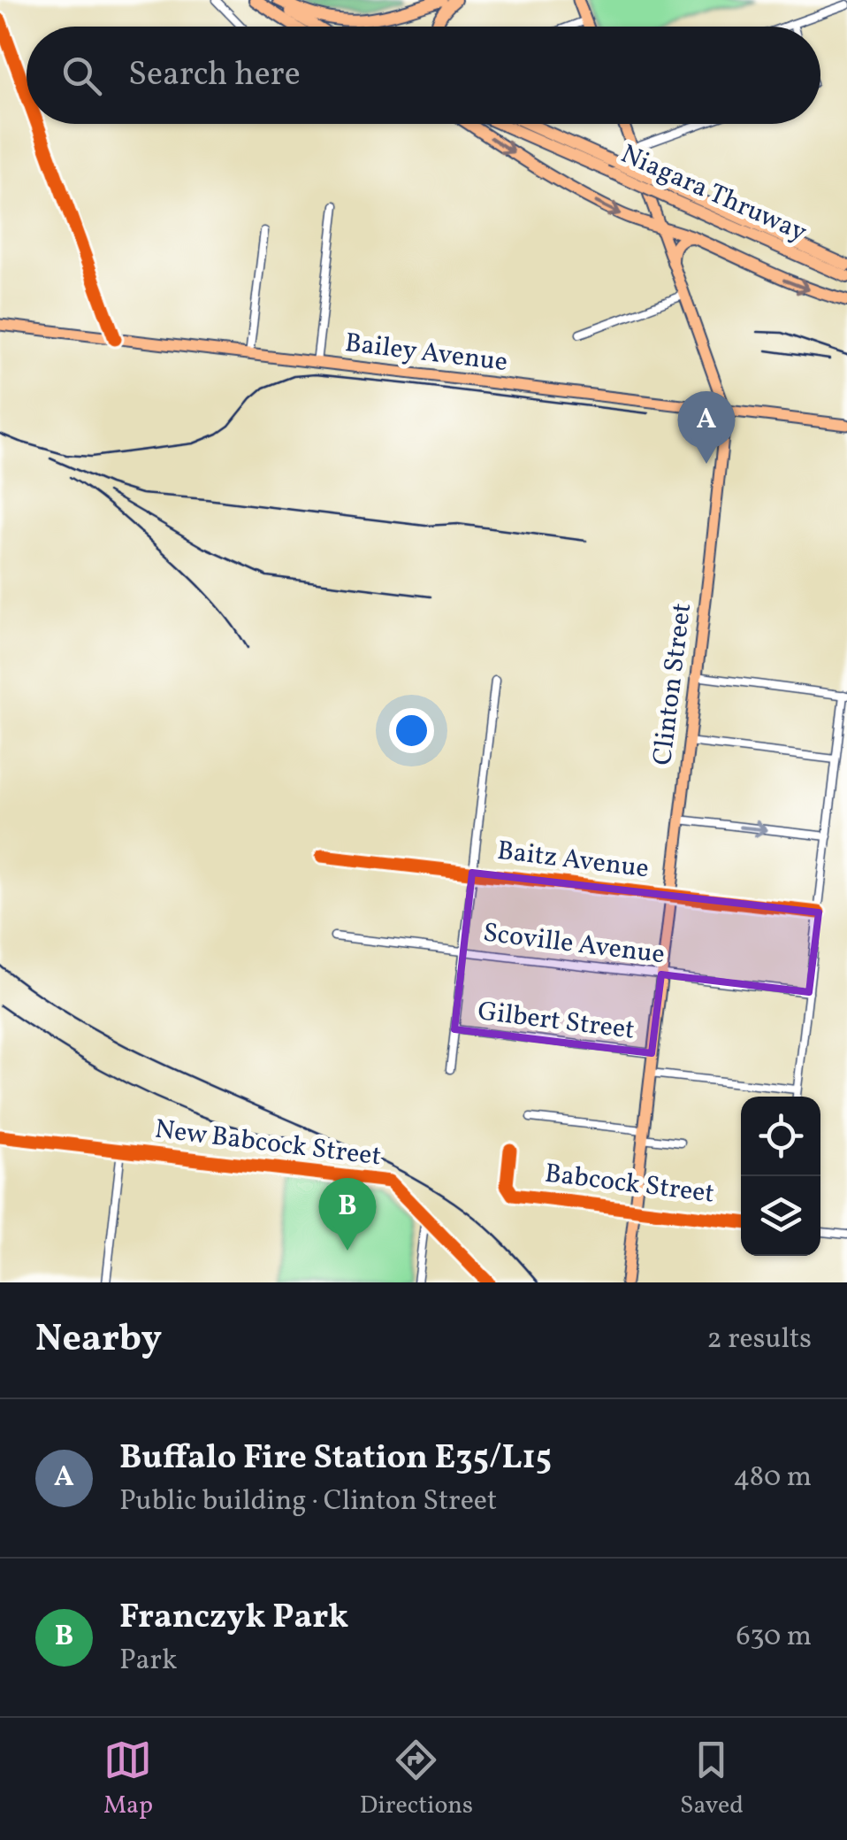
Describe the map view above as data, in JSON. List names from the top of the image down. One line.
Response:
{"streets":{"highway":["Niagara Thruway"],"main road":["Bailey Avenue","Clinton Street"],"street":["Baitz Avenue","Scoville Avenue","Gilbert Street","New Babcock Street","Babcock Street"]},"crossings":[["Bailey Avenue","Clinton Street"],["Clinton Street","Baitz Avenue"],["Clinton Street","Scoville Avenue"],["Clinton Street","Gilbert Street"],["Clinton Street","Babcock Street"]],"page":{"search":"Search here","pins":["A","B"],"heading":["Nearby","2 results"],"list":[{"mark":"A","name":"Buffalo Fire Station E35/L15","note":"Public building · Clinton Street","value":"480 m"},{"mark":"B","name":"Franczyk Park","note":"Park","value":"630 m"}],"nav":["Map","Directions","Saved"]}}
